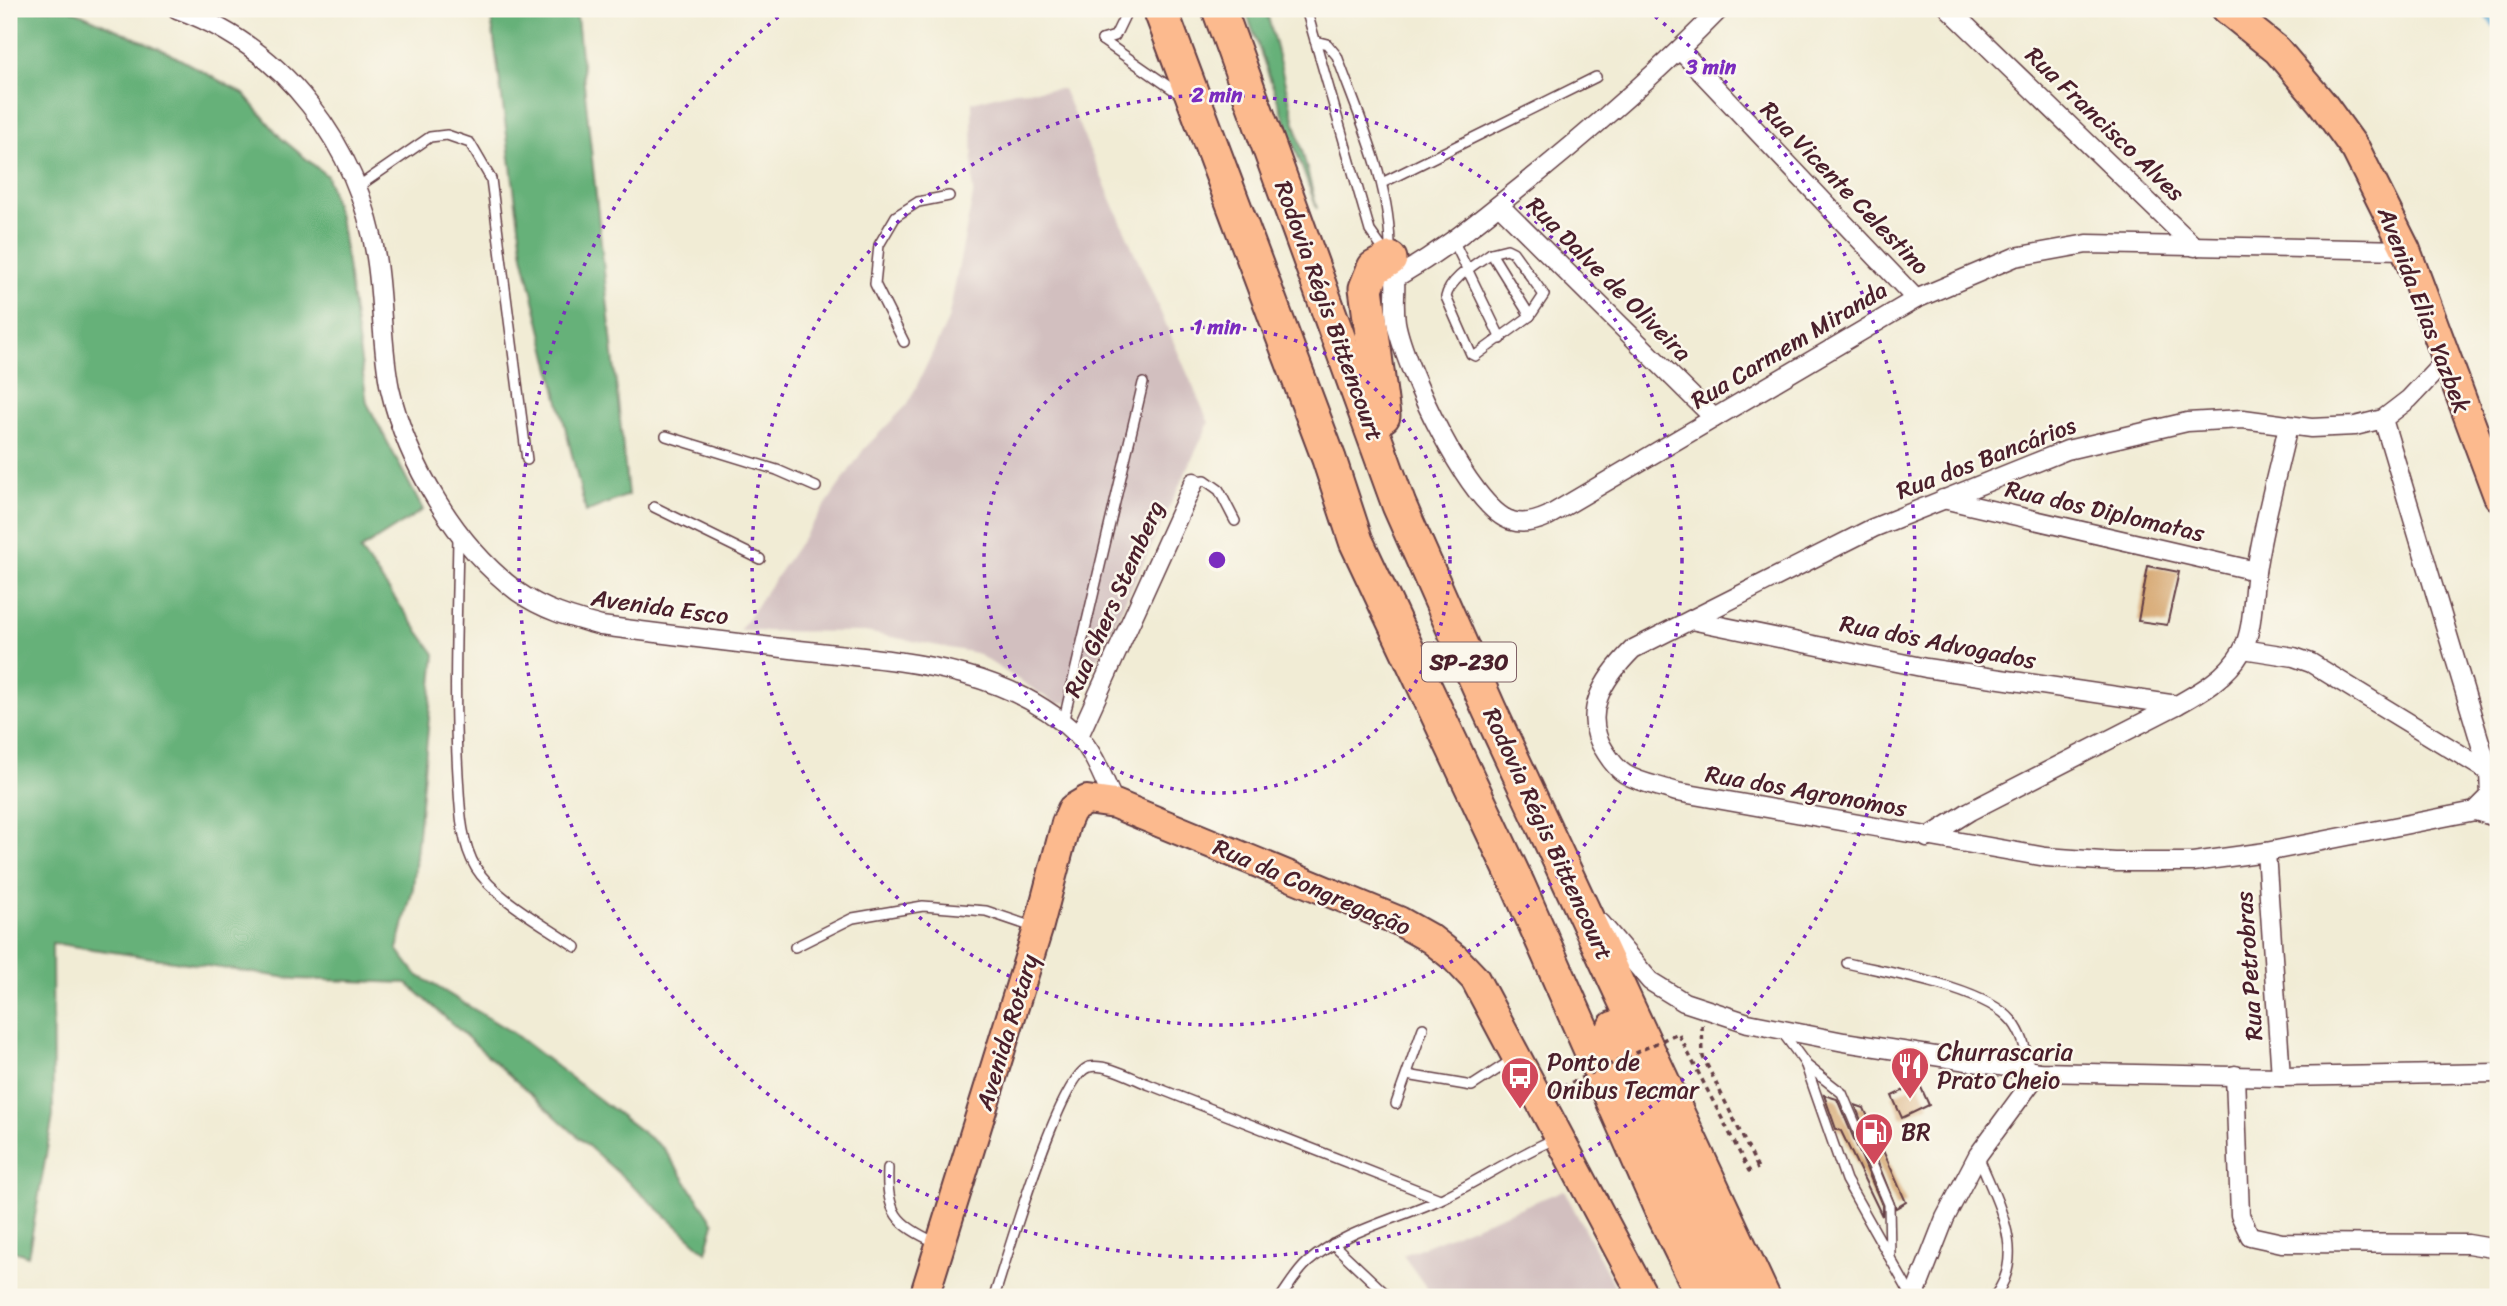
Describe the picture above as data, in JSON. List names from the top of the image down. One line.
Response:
{"streets":{"highway":["Rodovia Régis Bittencourt","SP-230"],"main road":["Avenida Elias Yazbek","Rua da Congregação","Avenida Rotary"],"street":["Rua Francisco Alves","Rua Vicente Celestino","Rua Dalve de Oliveira","Rua Carmem Miranda","Rua dos Bancários","Rua dos Diplomatas","Rua Ghers Stemberg","Avenida Esco","Rua dos Advogados","Rua dos Agronomos","Rua Petrobras"]},"crossings":[["Rua Francisco Alves","Rua Carmem Miranda"],["Rua Vicente Celestino","Rua Carmem Miranda"],["Rua Dalve de Oliveira","Rua Carmem Miranda"],["Avenida Elias Yazbek","Rua Carmem Miranda"],["Avenida Elias Yazbek","Rua dos Bancários"],["Rua dos Bancários","Rua dos Diplomatas"],["Rua dos Bancários","Rua dos Advogados"],["Rua dos Bancários","Rua dos Agronomos"],["Rua Ghers Stemberg","Avenida Esco"],["Avenida Esco","Rua da Congregação"],["Avenida Esco","Avenida Rotary"],["Rua dos Advogados","Rua dos Agronomos"],["Rua da Congregação","Avenida Rotary"]],"places":{"restaurant":["Churrascaria Prato Cheio"],"bus stop":["Ponto de Onibus Tecmar"],"fuel station":["BR"]},"rings":["3 min","2 min","1 min"]}
